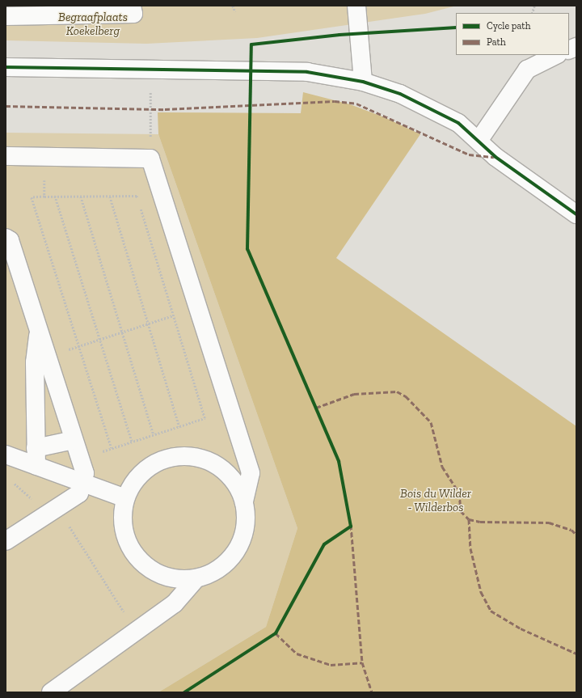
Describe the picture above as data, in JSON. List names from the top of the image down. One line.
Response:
{"parks":["Begraafplaats Koekelberg","Bois du Wilder - Wilderbos"],"legend":["Cycle path","Path"]}
